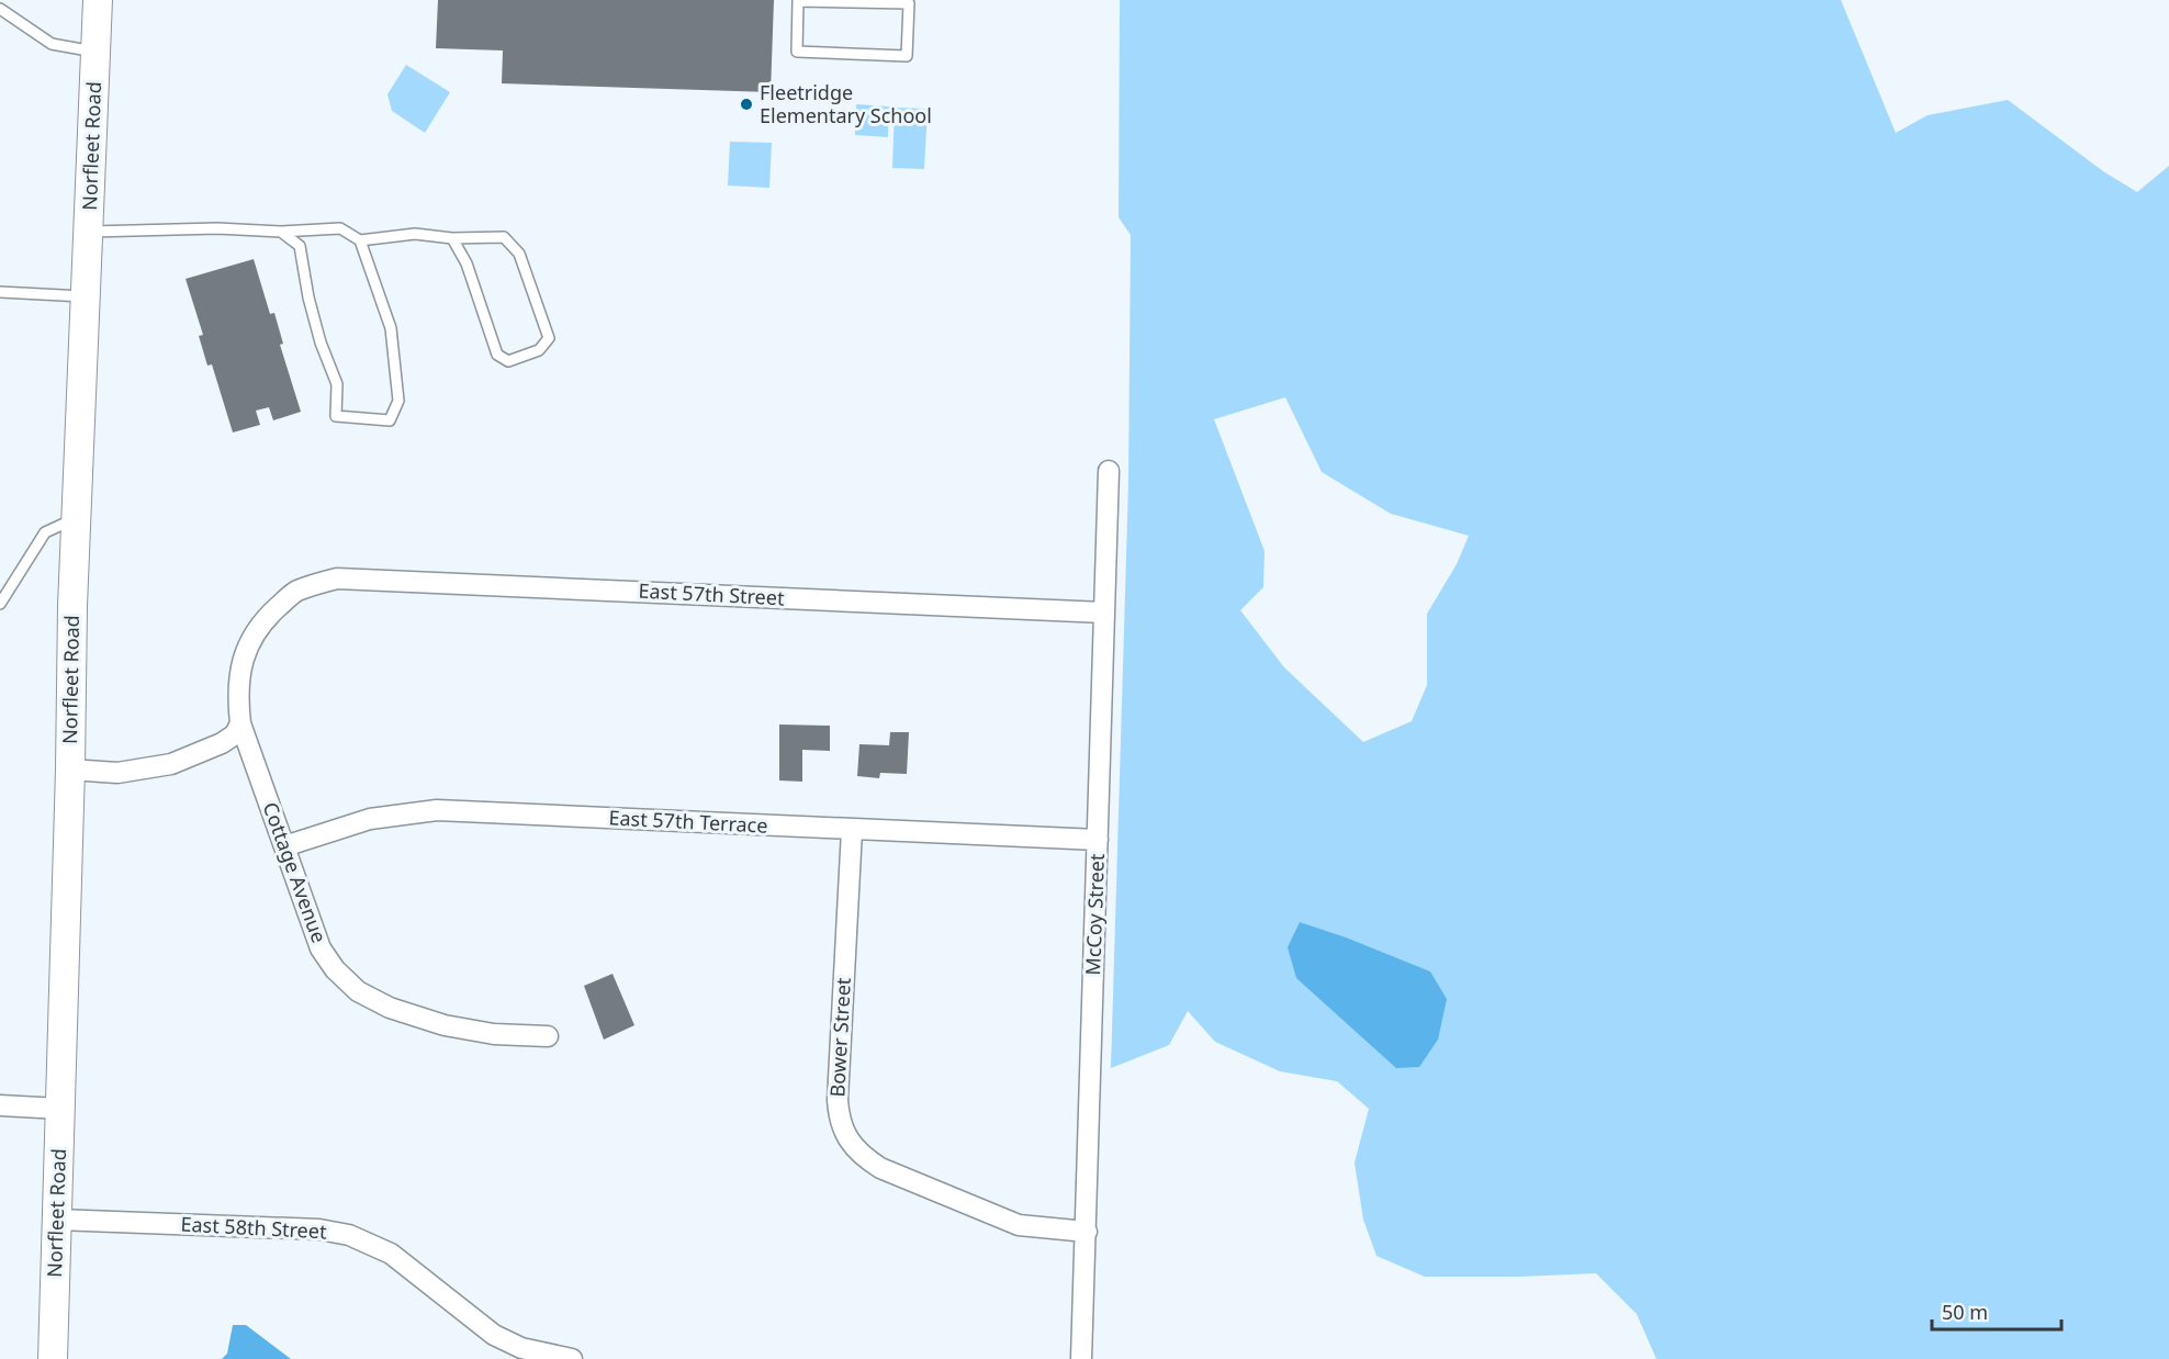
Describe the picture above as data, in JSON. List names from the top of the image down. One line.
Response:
{"streets":{"street":["Norfleet Road","East 57th Street","East 57th Terrace","Cottage Avenue","McCoy Street","Bower Street","East 58th Street"]},"crossings":[["Norfleet Road","East 58th Street"],["East 57th Street","Cottage Avenue"],["East 57th Street","McCoy Street"],["East 57th Terrace","Cottage Avenue"],["East 57th Terrace","McCoy Street"],["East 57th Terrace","Bower Street"],["McCoy Street","Bower Street"]],"places":["Fleetridge Elementary School"],"scale_bar":"50 m"}
